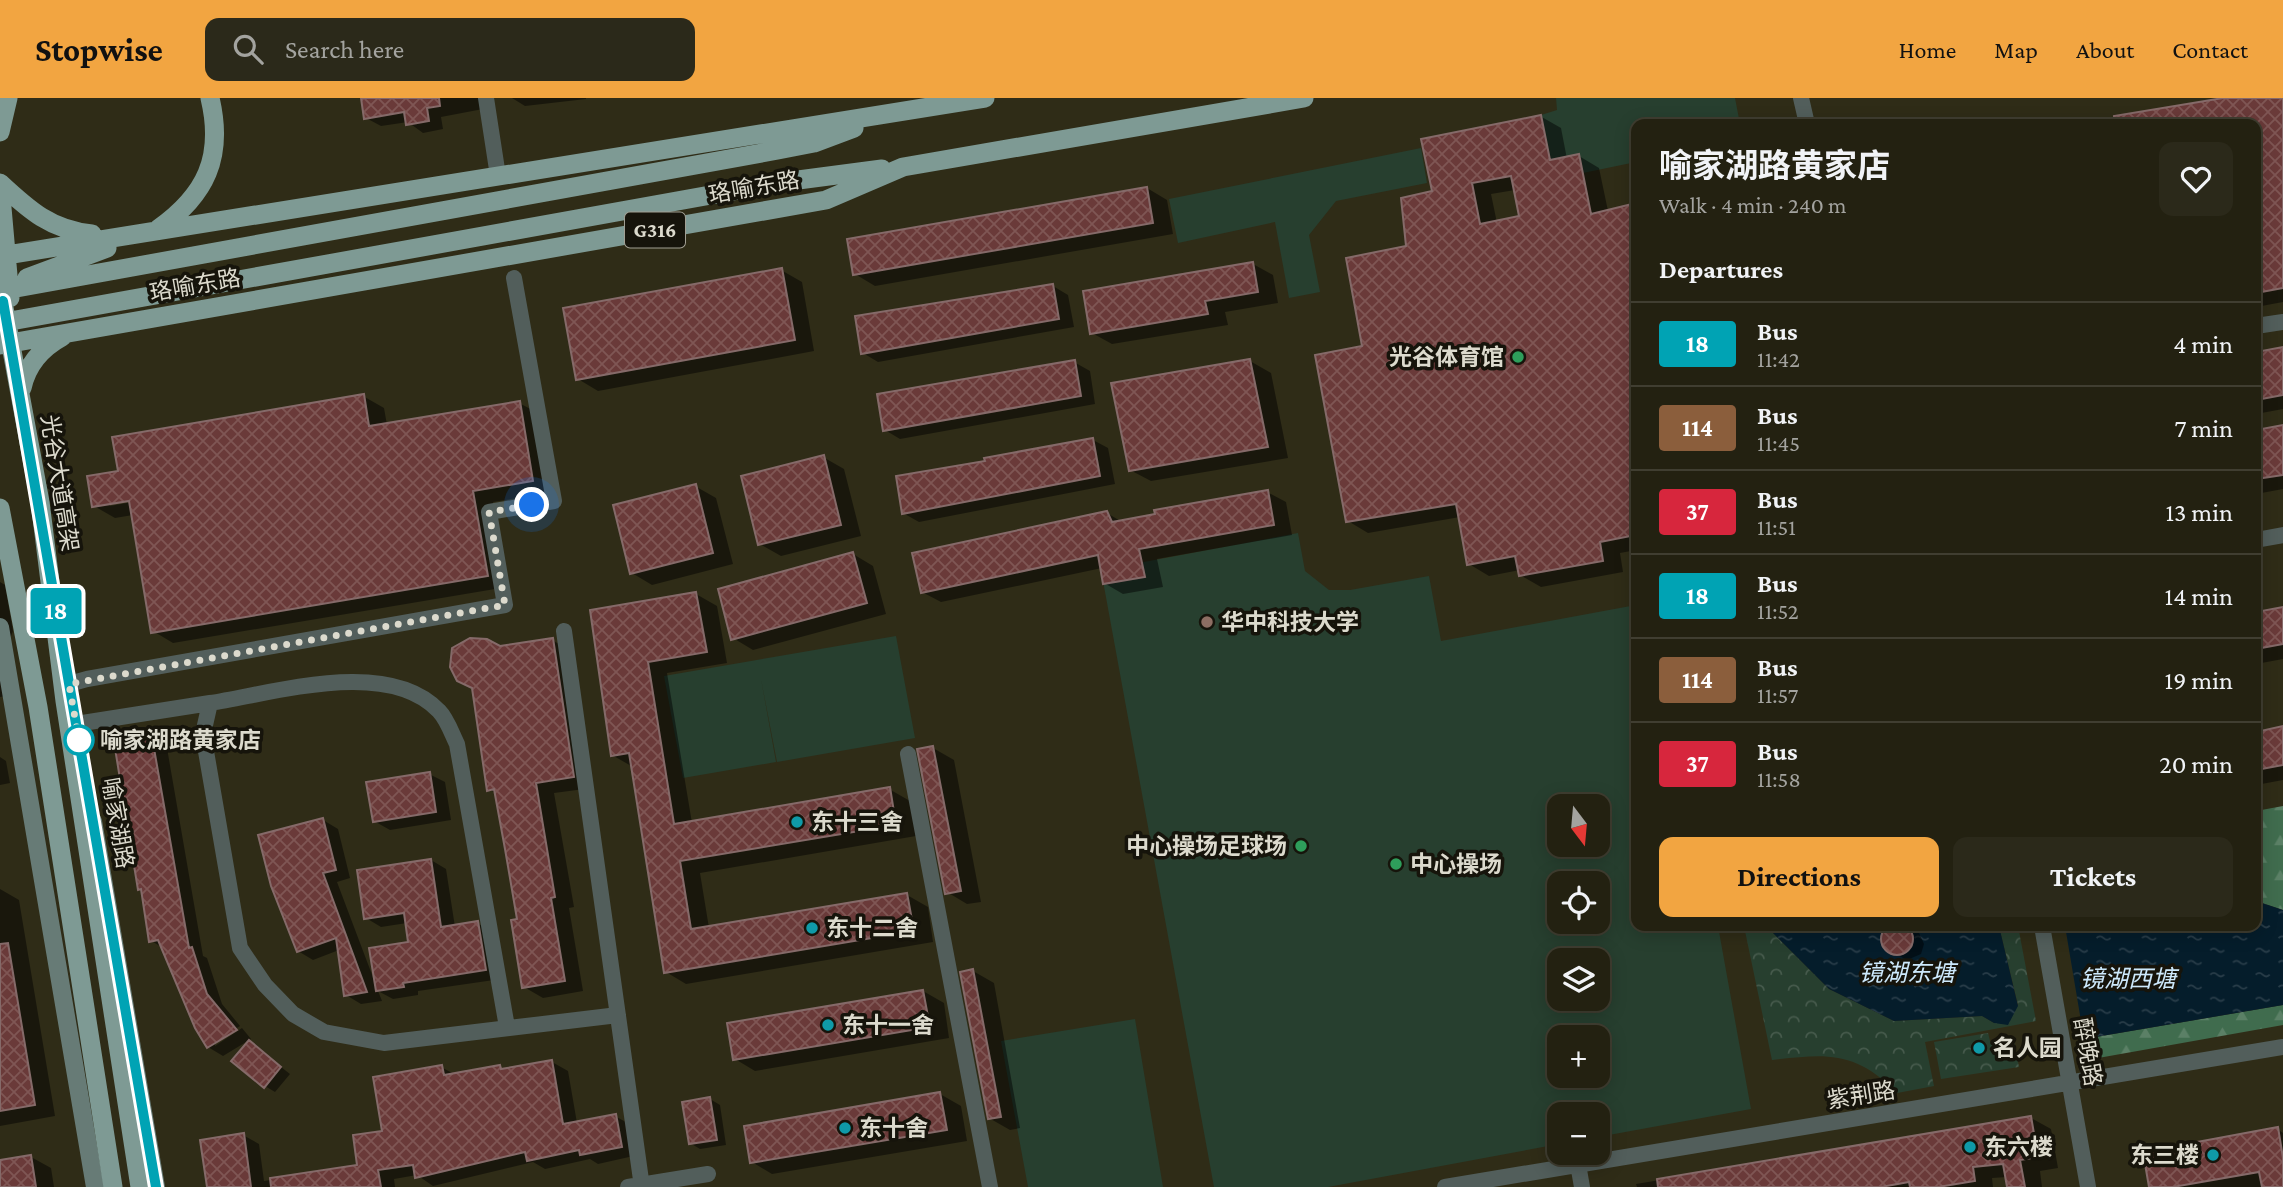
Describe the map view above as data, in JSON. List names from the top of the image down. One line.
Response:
{"streets":{"highway":["珞喻东路","G316","光谷大道高架"],"main road":["喻家湖路"],"street":["醉晚路","紫荆路"]},"crossings":[["珞喻东路","光谷大道高架"],["珞喻东路","喻家湖路"],["光谷大道高架","喻家湖路"],["醉晚路","紫荆路"]],"water":["镜湖东塘","镜湖西塘"],"places":["光谷体育馆","华中科技大学","喻家湖路黄家店","东十三舍","中心操场足球场","中心操场","东十二舍","东十一舍","名人园","东十舍","东六楼","东三楼"],"lines":["bus line 18"],"north":"bottom","page":{"header":"Stopwise","search":"Search here","nav":["Home","Map","About","Contact"],"on_map":"18","heading":[["喻家湖路黄家店","Walk · 4 min · 240 m"],"Departures"],"list":[{"mark":"18","name":"Bus","note":"11:42","value":"4 min"},{"mark":"114","name":"Bus","note":"11:45","value":"7 min"},{"mark":"37","name":"Bus","note":"11:51","value":"13 min"},{"mark":"18","name":"Bus","note":"11:52","value":"14 min"},{"mark":"114","name":"Bus","note":"11:57","value":"19 min"},{"mark":"37","name":"Bus","note":"11:58","value":"20 min"}],"map_buttons":["+","−"],"buttons":["Directions","Tickets"]}}
